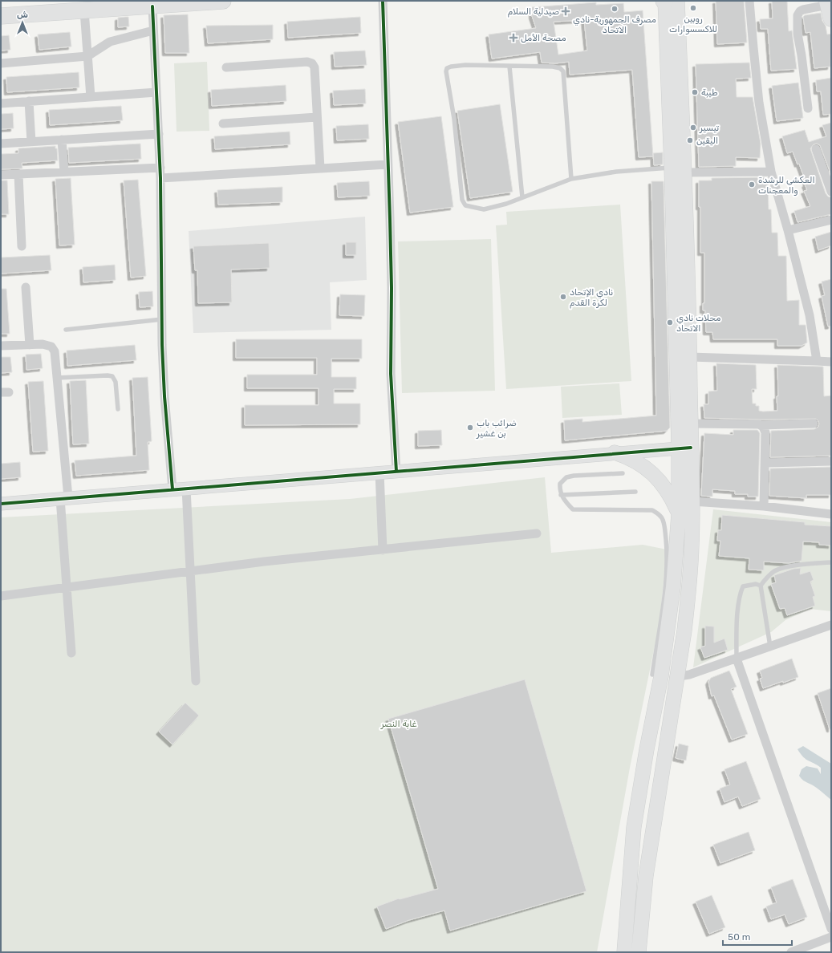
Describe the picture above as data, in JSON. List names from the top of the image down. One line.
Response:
{"parks":["غابة النصر"],"places":{"other":["روبين للاكسسوارات","مصرف الجمهورية-نادي الاتحاد","طيبة","تيسير","اليقين","العكشي للرشدة والمعجنات","نادي الإتحاد لكرة القدم","محلات نادي الاتحاد","ضرائب باب بن غشير"],"health":["صيدلية السلام","مصحة الأمل"]},"scale_bar":"50 m","north":"top"}
